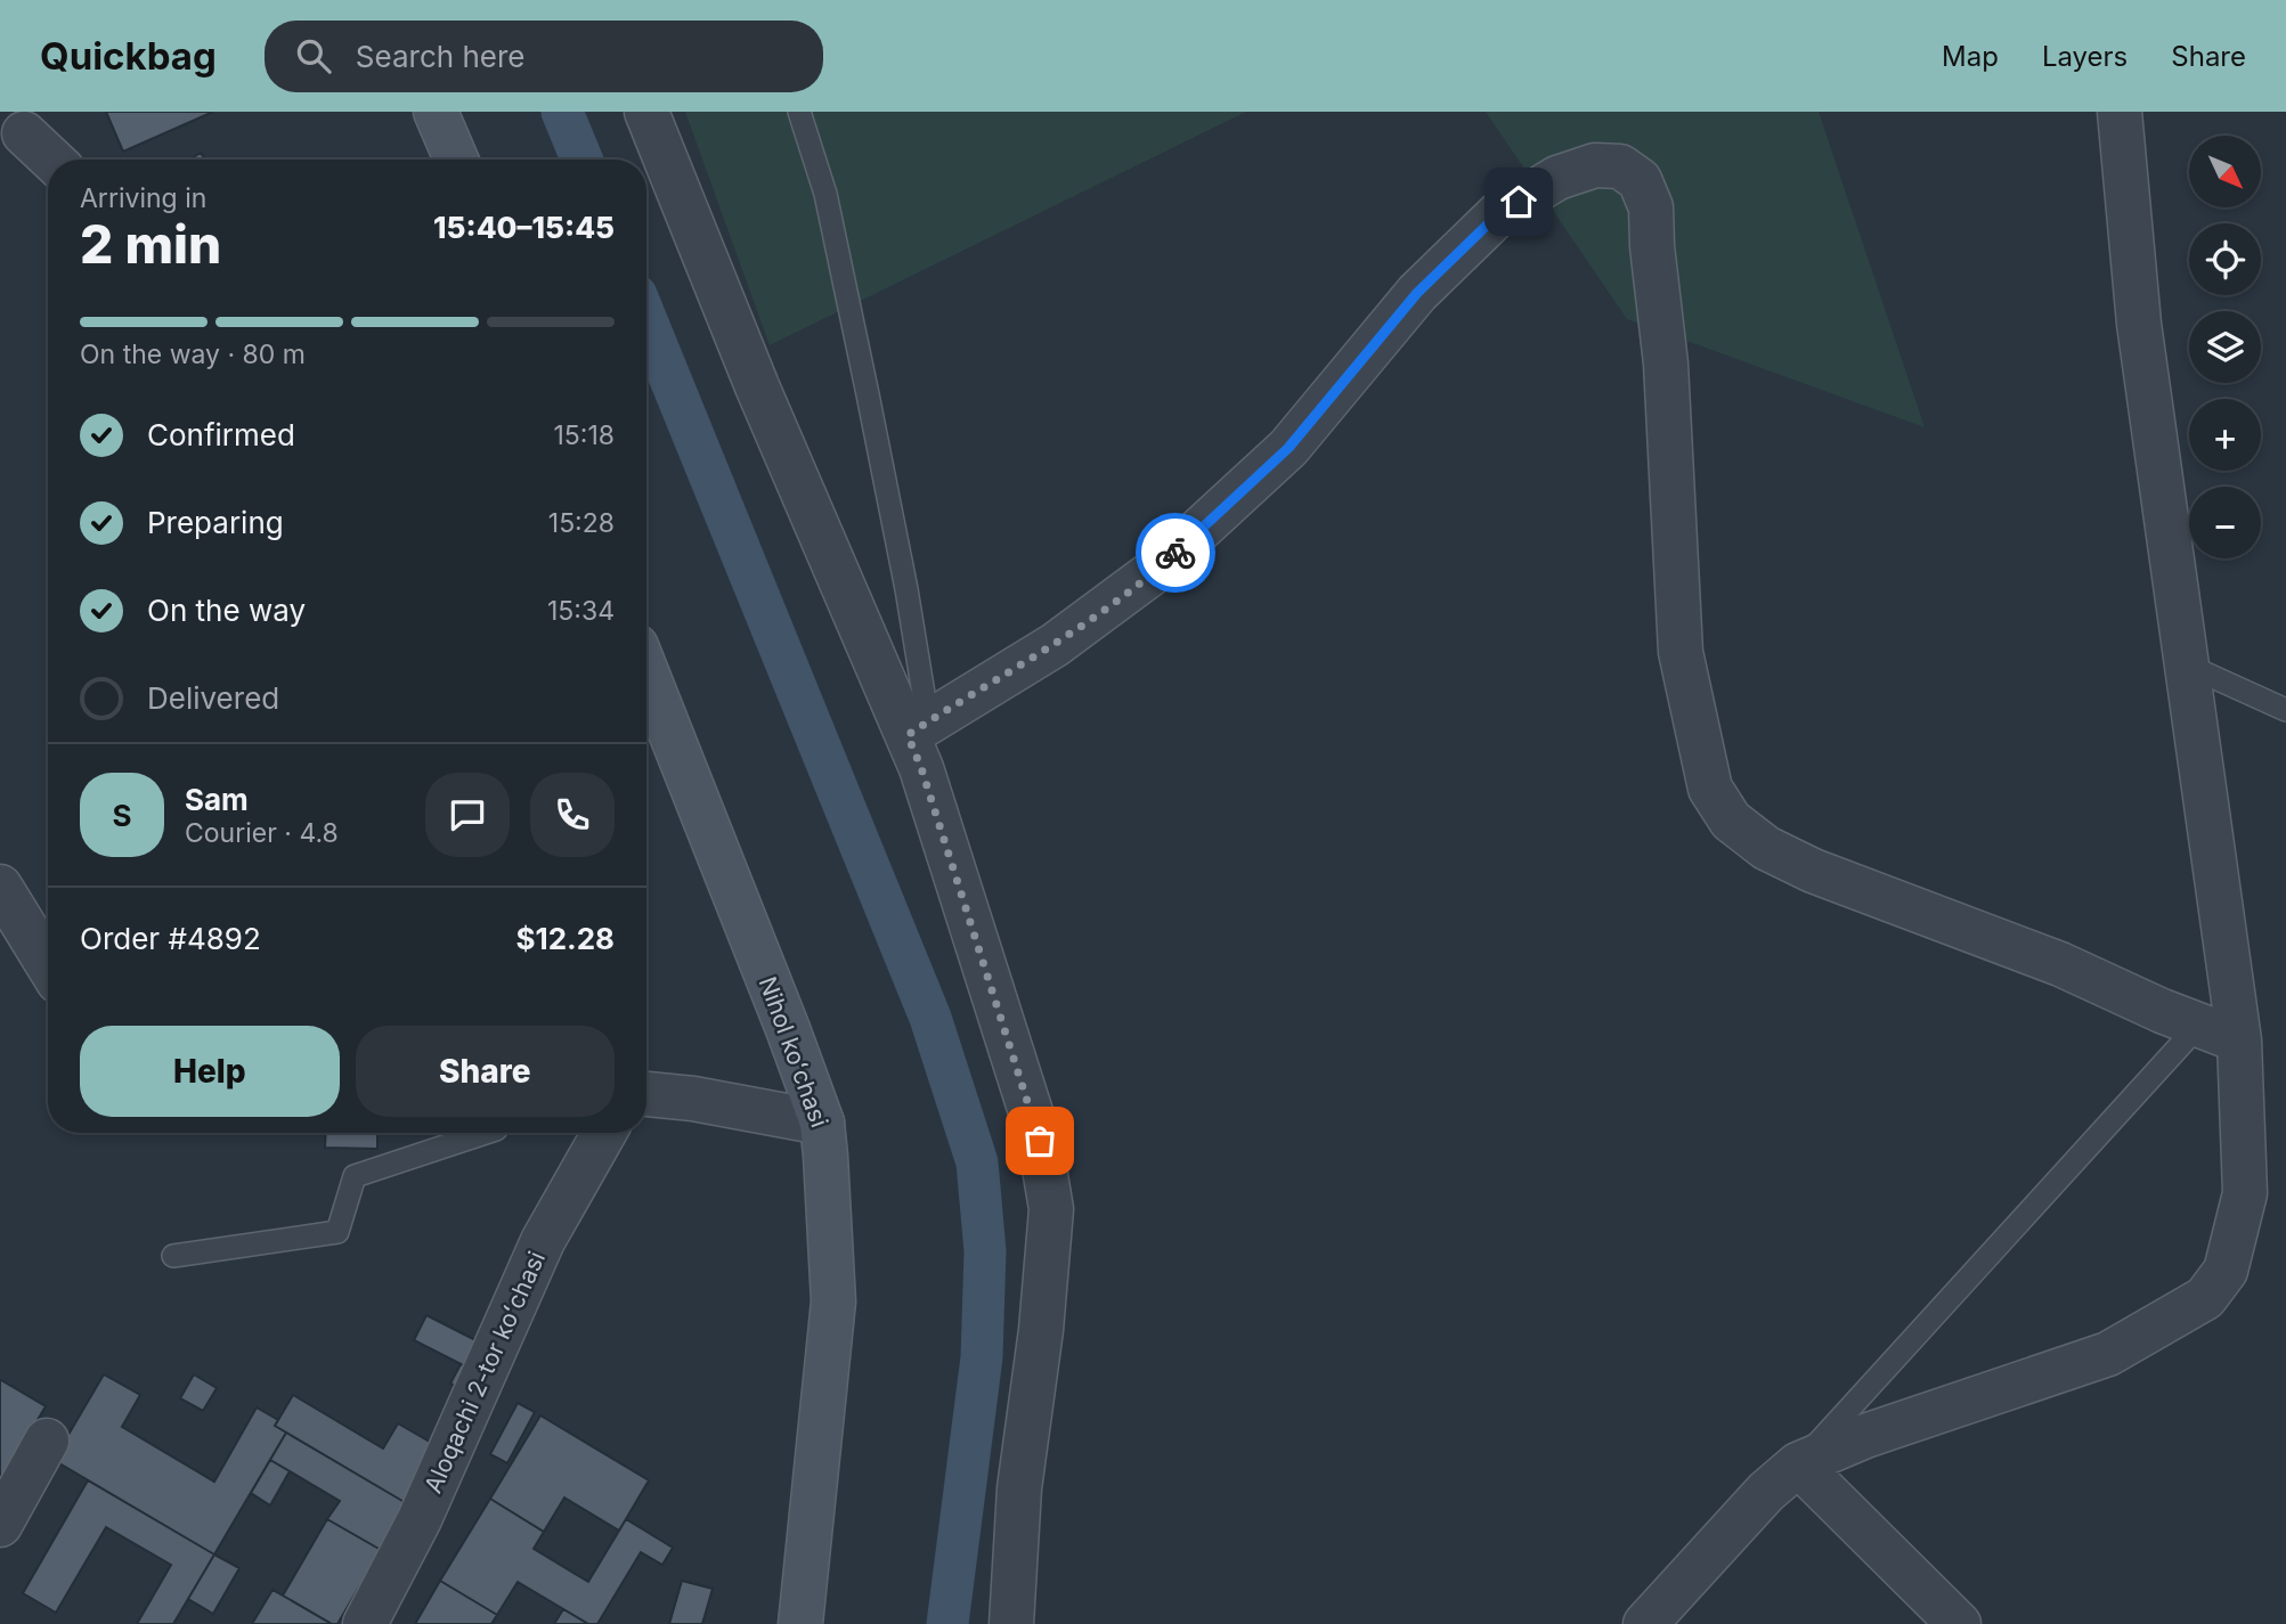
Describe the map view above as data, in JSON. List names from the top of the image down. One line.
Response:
{"streets":{"main road":["Nihol koʻchasi"],"street":["Aloqachi 2-tor koʻchasi"]},"north":"bottom right","page":{"header":"Quickbag","search":"Search here","nav":["Map","Layers","Share"],"map_buttons":["+","−"],"heading":["2 min","Arriving in","15:40–15:45"],"panel":["Sam","Courier · 4.8","Order #4892","$12.28"],"bar":"On the way · 80 m","list":[["Confirmed","15:18"],["Preparing","15:28"],["On the way","15:34"],"Delivered"],"round":"S","buttons":["Help","Share"]}}
